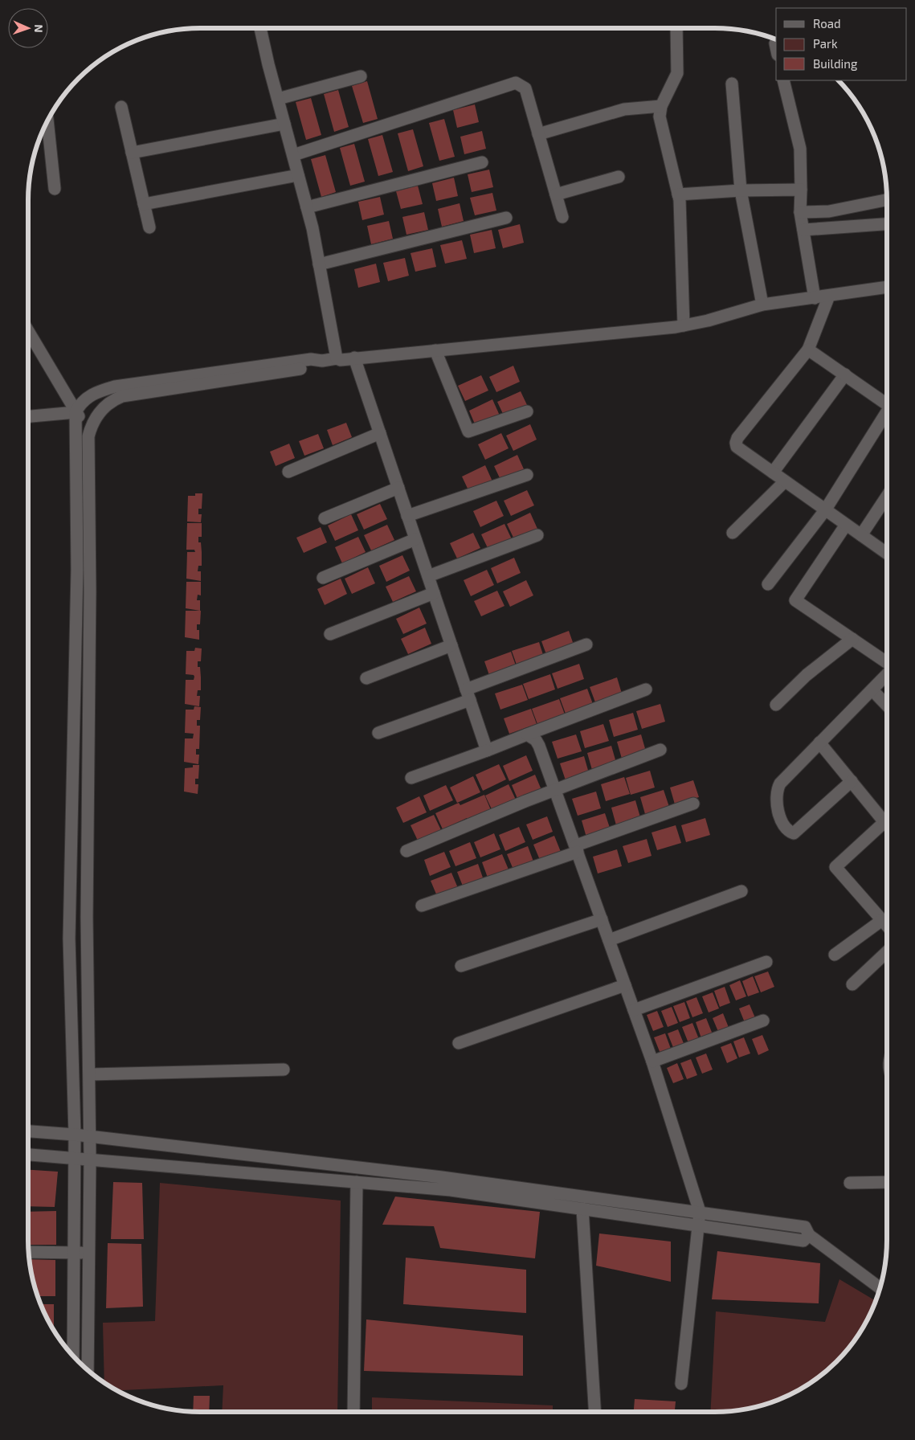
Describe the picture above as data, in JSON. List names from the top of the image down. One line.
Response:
{"legend":["Road","Park","Building"],"north":"right"}
